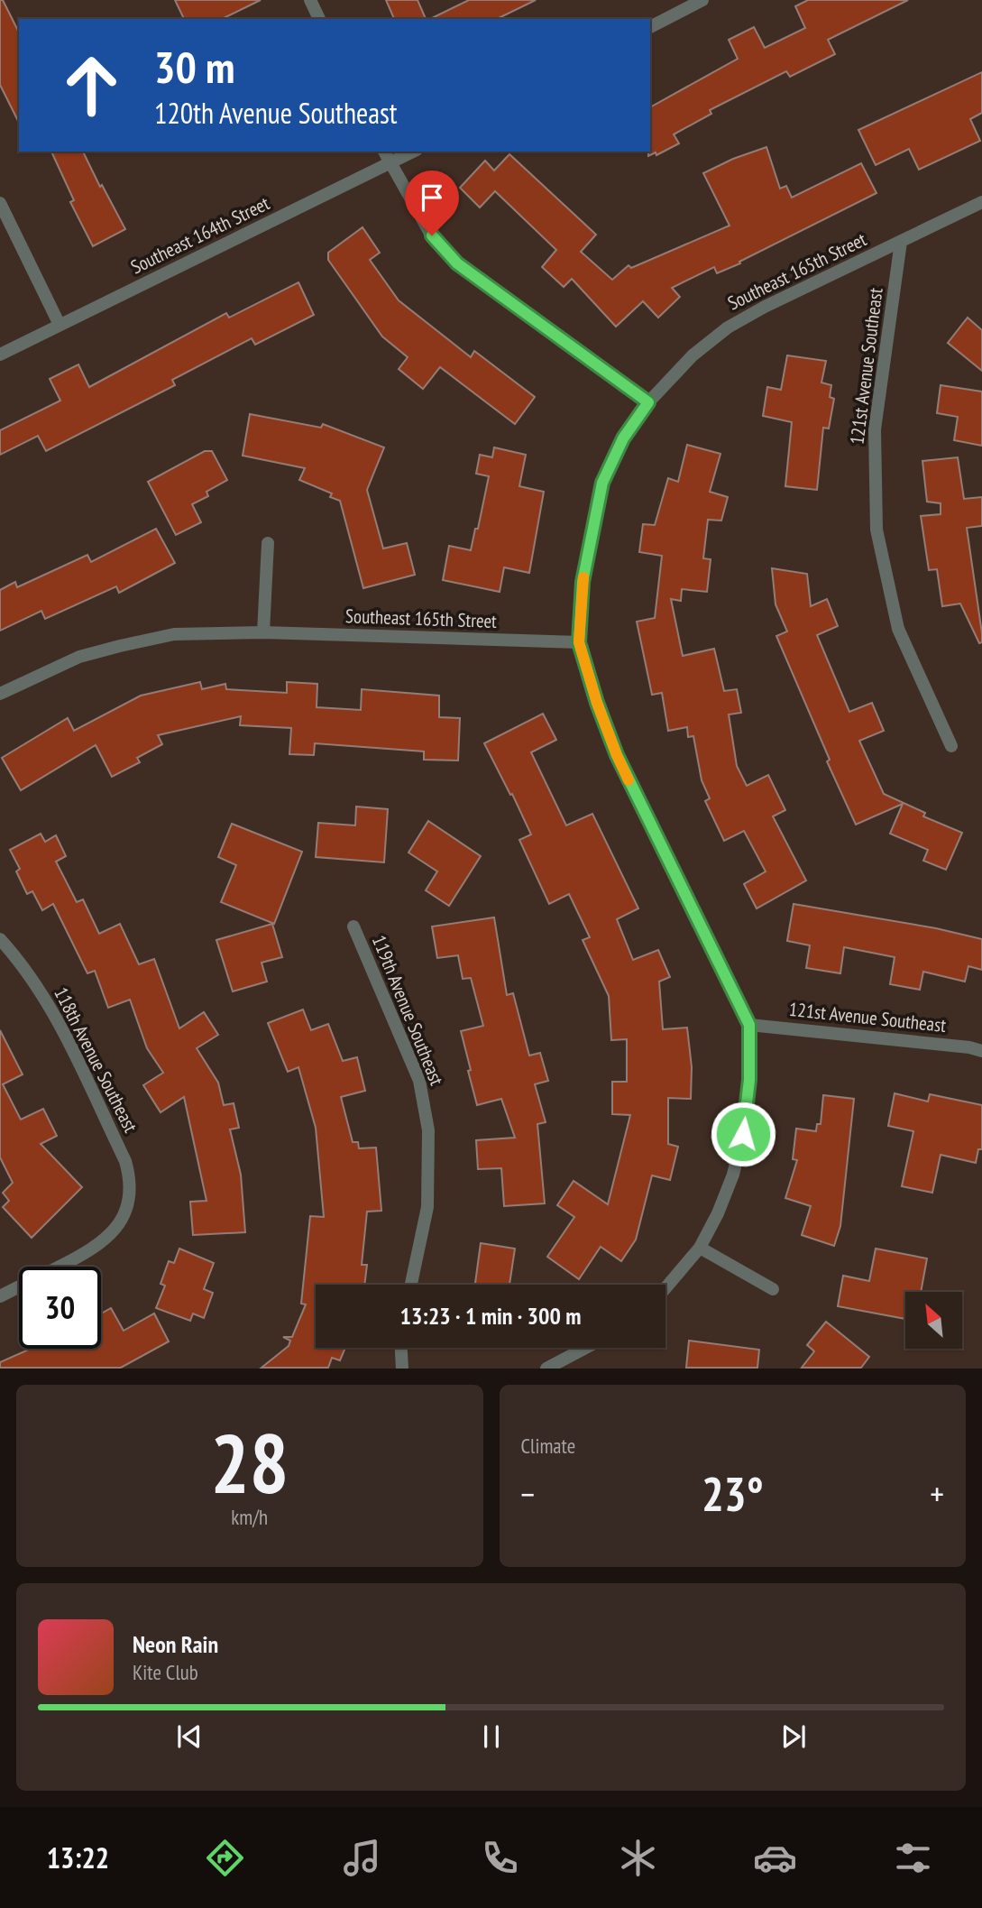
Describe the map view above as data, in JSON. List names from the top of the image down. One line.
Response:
{"streets":{"street":["Southeast 164th Street","Southeast 165th Street","121st Avenue Southeast","119th Avenue Southeast","118th Avenue Southeast"]},"crossings":[["Southeast 165th Street","121st Avenue Southeast"]],"north":"top left","page":{"turn":["30 m","120th Avenue Southeast"],"limit":"30","trip":"13:23 · 1 min · 300 m","tile":[["28","km/h"],"Climate"],"heat":["−","23°","+"],"song":["Neon Rain","Kite Club"],"tabs":"13:22"}}
